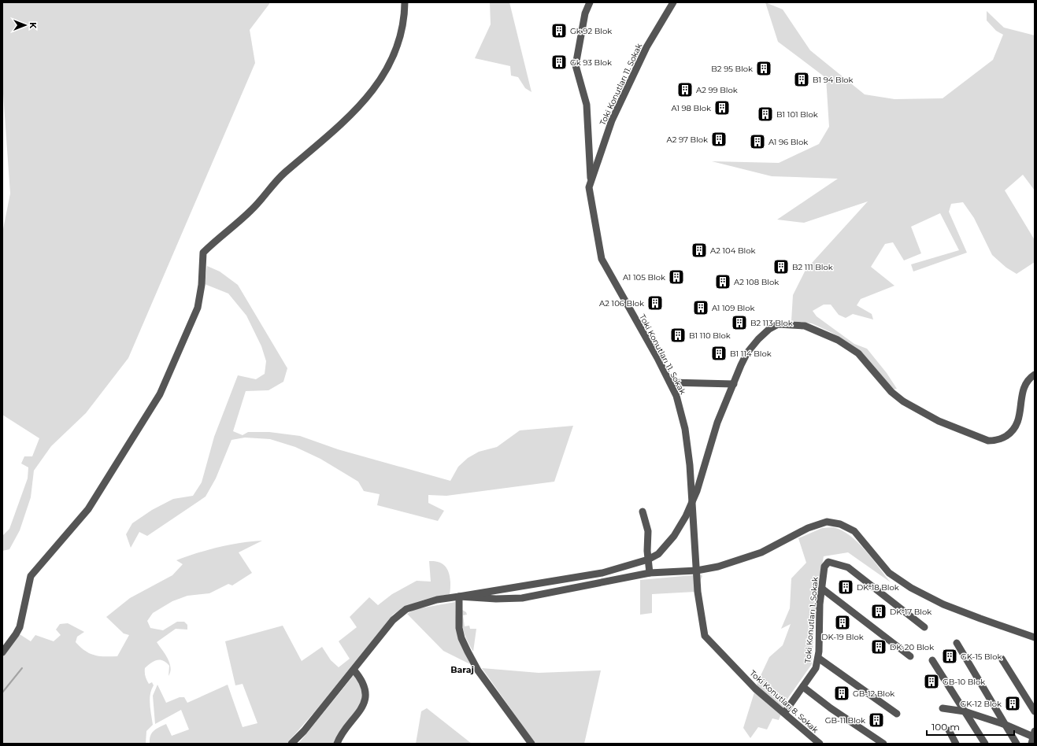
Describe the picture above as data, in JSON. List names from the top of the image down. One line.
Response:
{"streets":{"street":["Toki Konutları 11. Sokak","Toki Konutları 1. Sokak","Toki Konutları 8. Sokak"]},"crossings":[["Toki Konutları 11. Sokak","Toki Konutları 8. Sokak"],["Toki Konutları 1. Sokak","Toki Konutları 8. Sokak"]],"districts":["Baraj"],"places":{"building":["Gk 92 Blok","Gk 93 Blok","B2 95 Blok","B1 94 Blok","A2 99 Blok","A1 98 Blok","B1 101 Blok","A2 97 Blok","A1 96 Blok","A2 104 Blok","B2 111 Blok","A1 105 Blok","A2 108 Blok","A2 106 Blok","A1 109 Blok","B2 113 Blok","B1 110 Blok","B1 114 Blok","DK-18 Blok","DK-17 Blok","DK-19 Blok","DK-20 Blok","GK-15 Blok","GB-10 Blok","GB-12 Blok","GK-12 Blok","GB-11 Blok"]},"scale_bar":"100 m","north":"right"}
